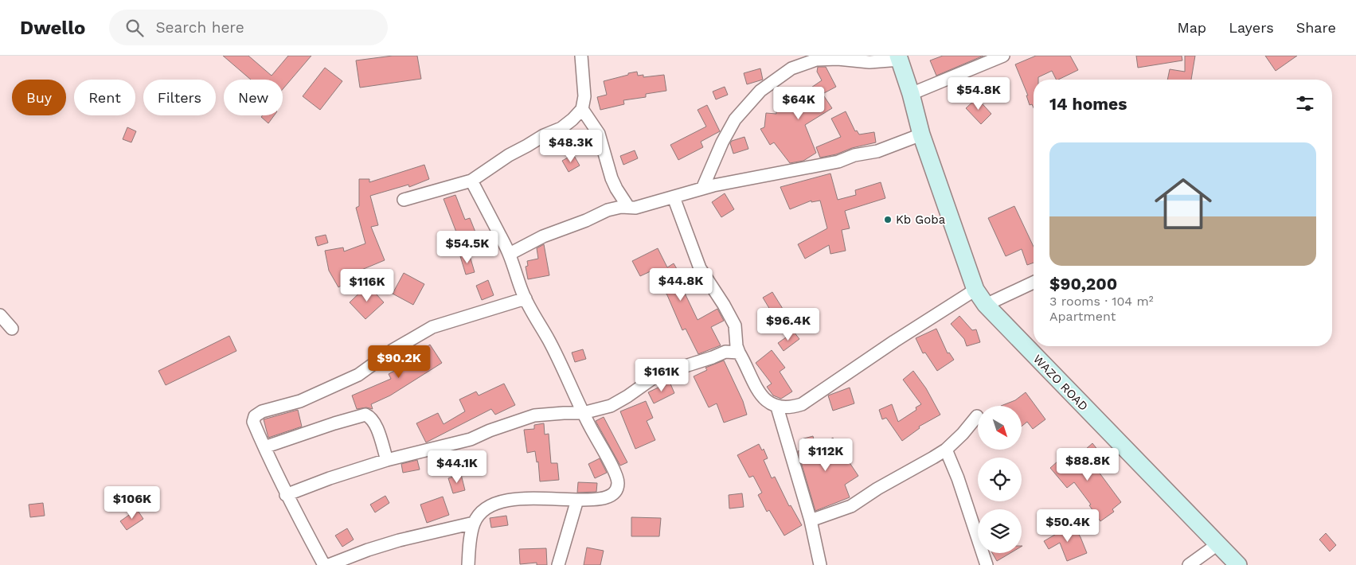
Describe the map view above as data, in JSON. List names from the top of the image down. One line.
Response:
{"streets":{"main road":["WAZO ROAD"]},"places":["Kb Goba"],"north":"bottom right","page":{"header":"Dwello","search":"Search here","nav":["Map","Layers","Share"],"price":["$54.8K","$64K","$48.3K","$54.5K","$44.8K","$116K","$96.4K","$90.2K","$161K","$112K","$88.8K","$44.1K","$106K","$50.4K"],"chip":["Buy","Rent","Filters","New"],"heading":"14 homes","list":[{"name":"$90,200","note":"3 rooms · 104 m² · Apartment"}]}}
